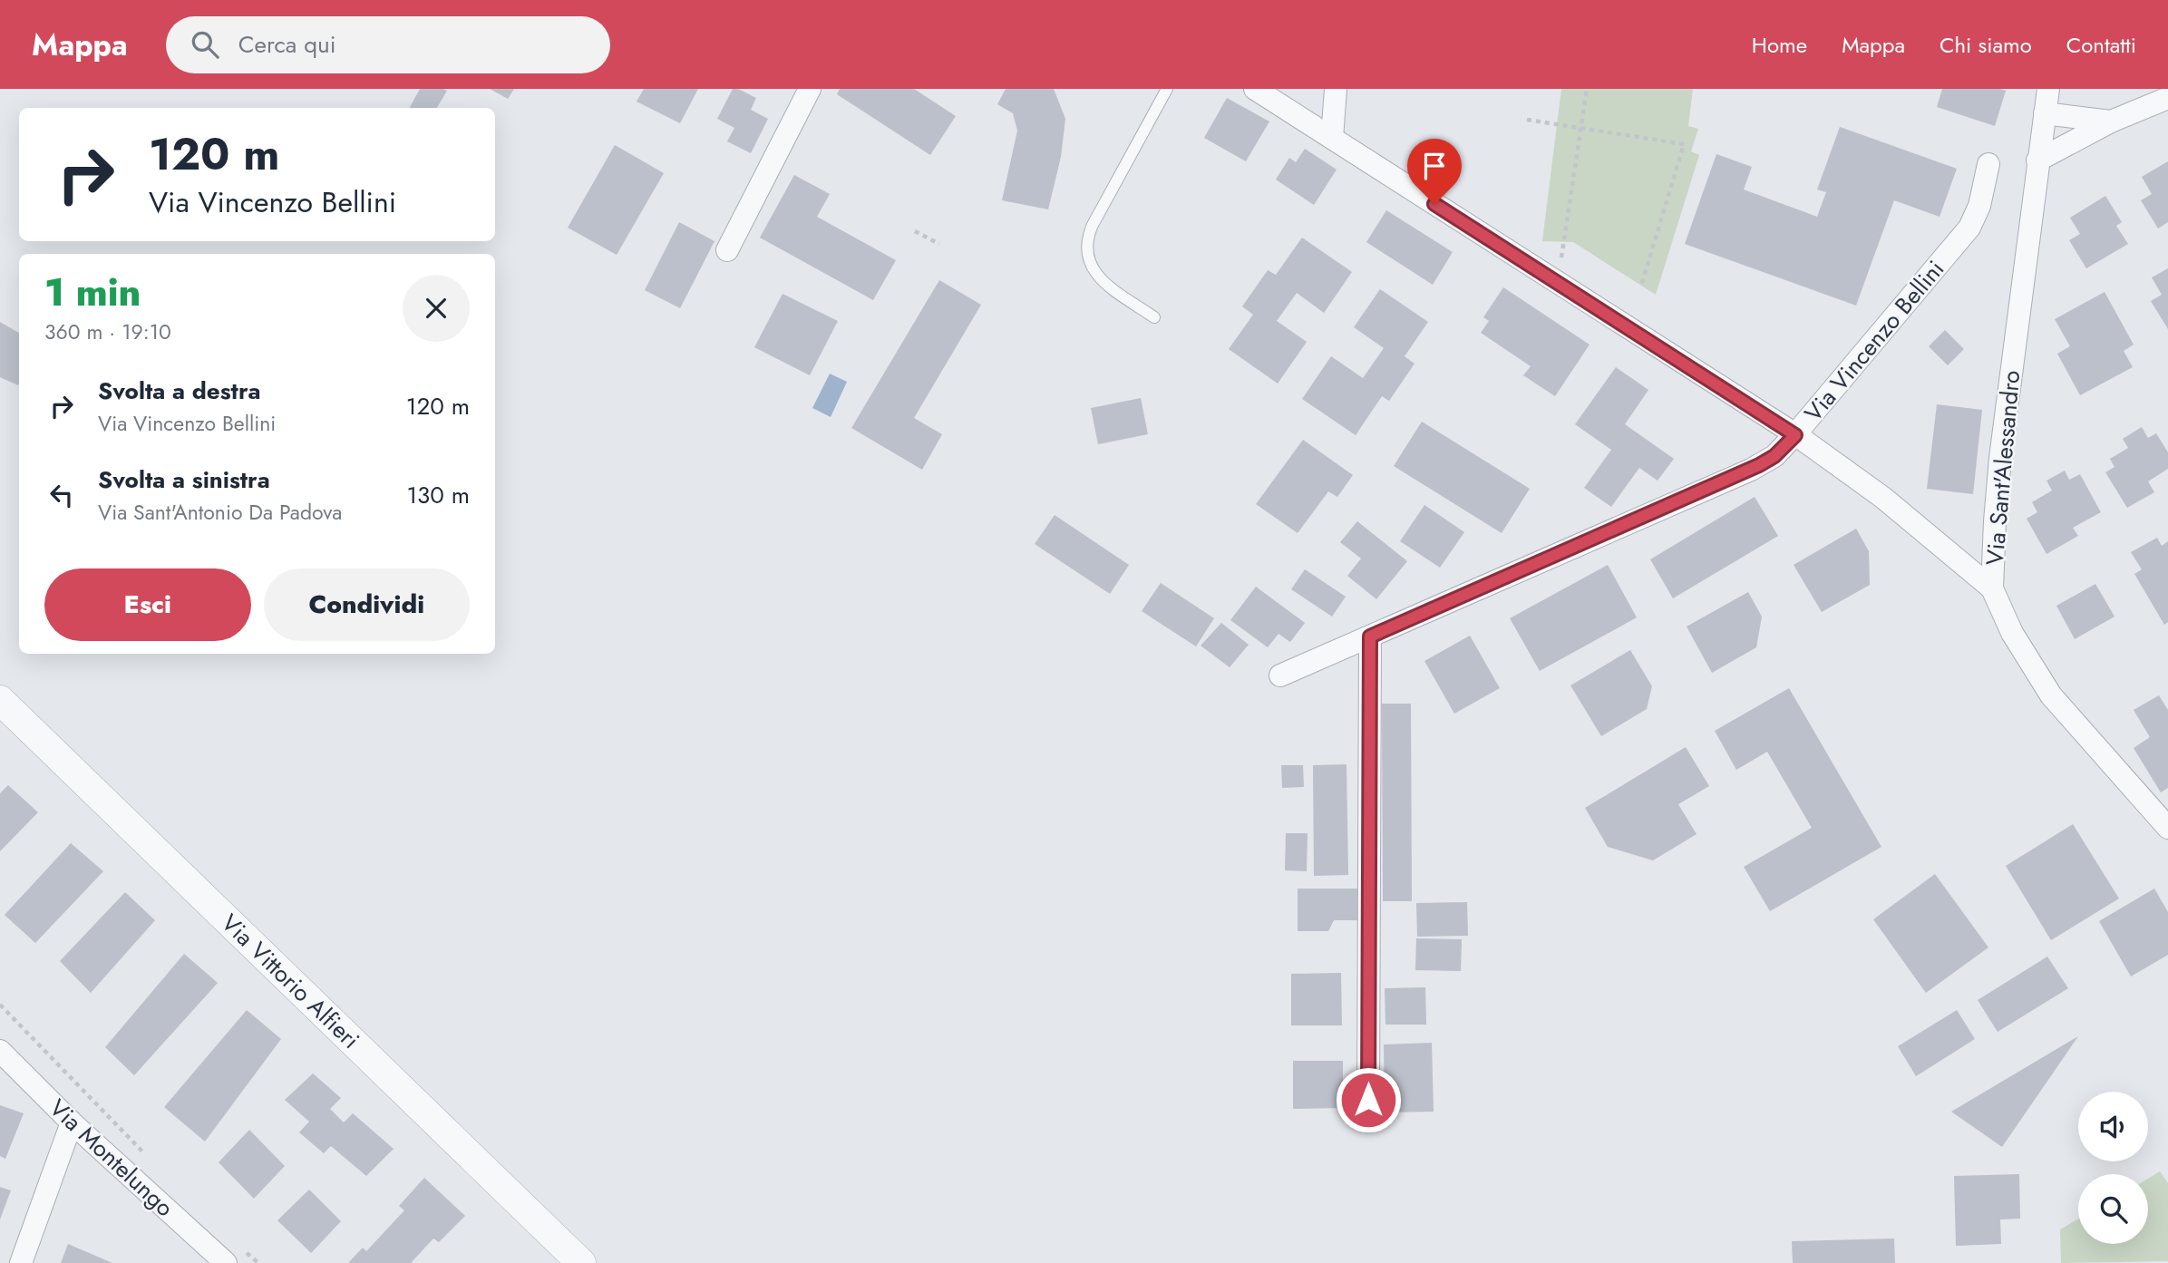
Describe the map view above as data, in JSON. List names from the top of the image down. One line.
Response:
{"streets":{"street":["Via Vincenzo Bellini","Via Sant'Alessandro","Via Vittorio Alfieri","Via Montelungo"]},"page":{"header":"Mappa","search":"Cerca qui","nav":["Home","Mappa","Chi siamo","Contatti"],"turn":["120 m","Via Vincenzo Bellini"],"heading":["1 min","360 m · 19:10"],"list":[{"name":"Svolta a destra","note":"Via Vincenzo Bellini","value":"120 m"},{"name":"Svolta a sinistra","note":"Via Sant'Antonio Da Padova","value":"130 m"}],"buttons":["Esci","Condividi"]}}
